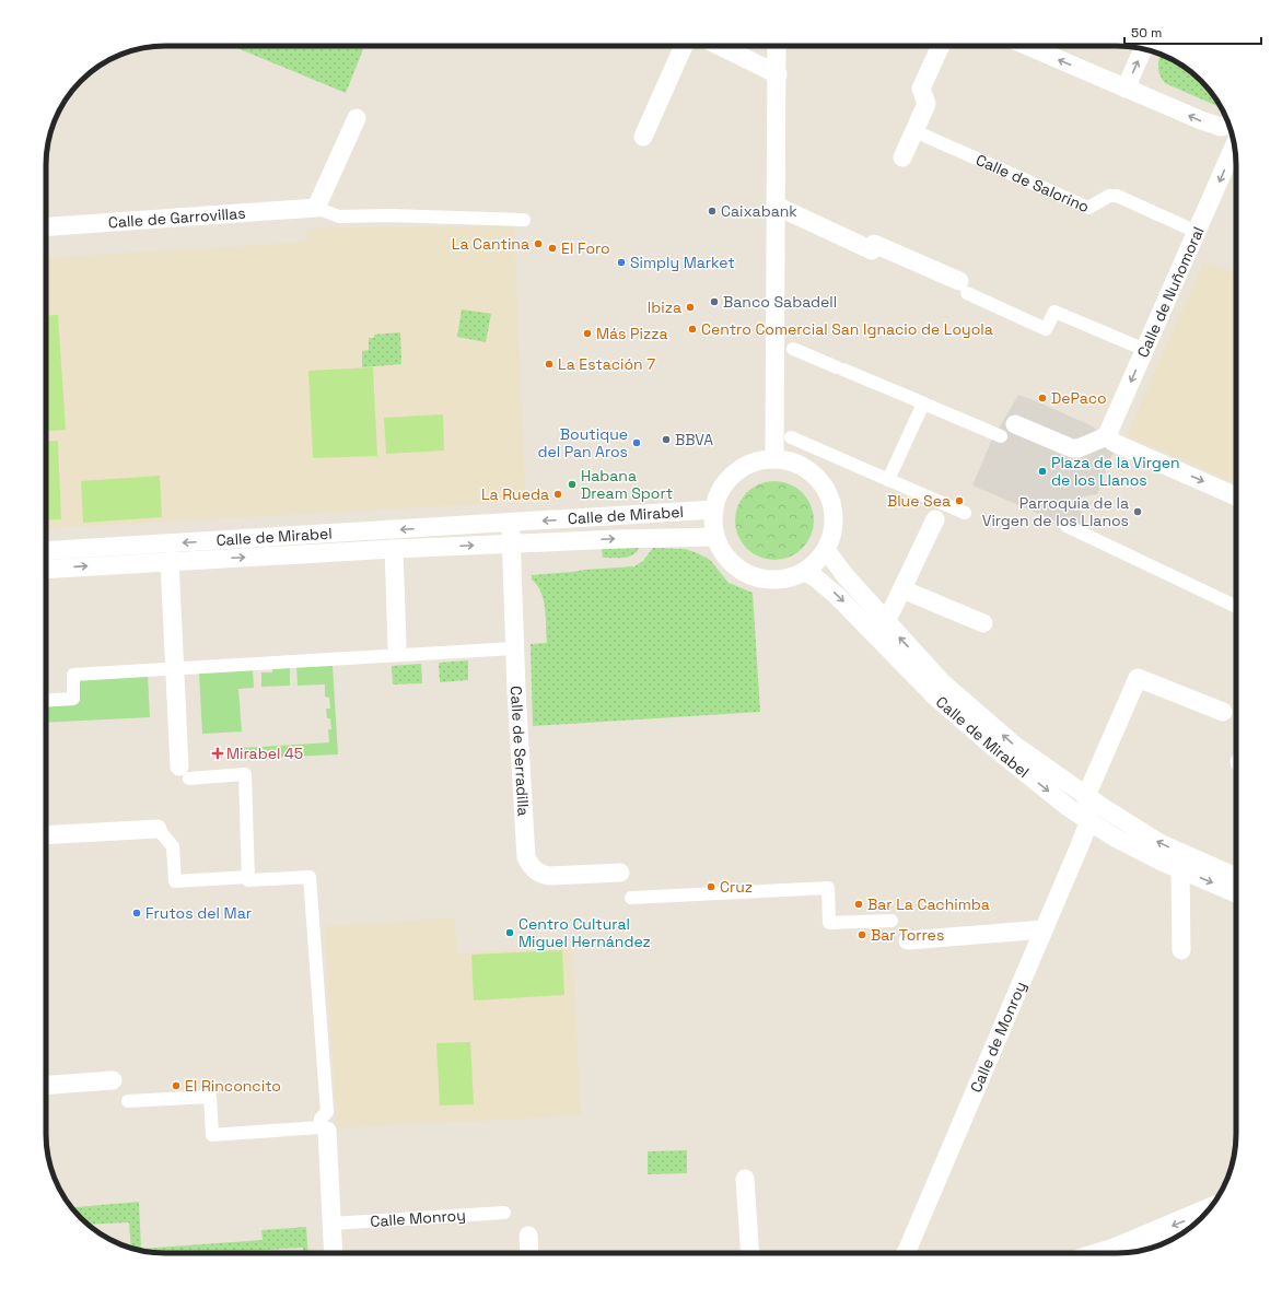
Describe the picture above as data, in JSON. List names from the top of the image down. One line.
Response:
{"streets":{"street":["Calle de Salorino","Calle de Garrovillas","Calle de Nuñomoral","Calle de Mirabel","Calle de Serradilla","Calle de Monroy","Calle Monroy"]},"crossings":[["Calle de Salorino","Calle de Nuñomoral"],["Calle de Mirabel","Calle de Serradilla"],["Calle de Mirabel","Calle de Monroy"]],"one_way":["Calle de Nuñomoral"],"places":{"other":["Caixabank","La Cantina","El Foro","Simply Market","Banco Sabadell","Ibiza","Centro Comercial San Ignacio de Loyola","Más Pizza","La Estación 7","DePaco","BBVA","Boutique del Pan Aros","Plaza de la Virgen de los Llanos","Habana Dream Sport","La Rueda","Blue Sea","Parroquia de la Virgen de los Llanos","Cruz","Bar La Cachimba","Frutos del Mar","Centro Cultural Miguel Hernández","Bar Torres","El Rinconcito"],"health":["Mirabel 45"]},"scale_bar":"50 m"}
